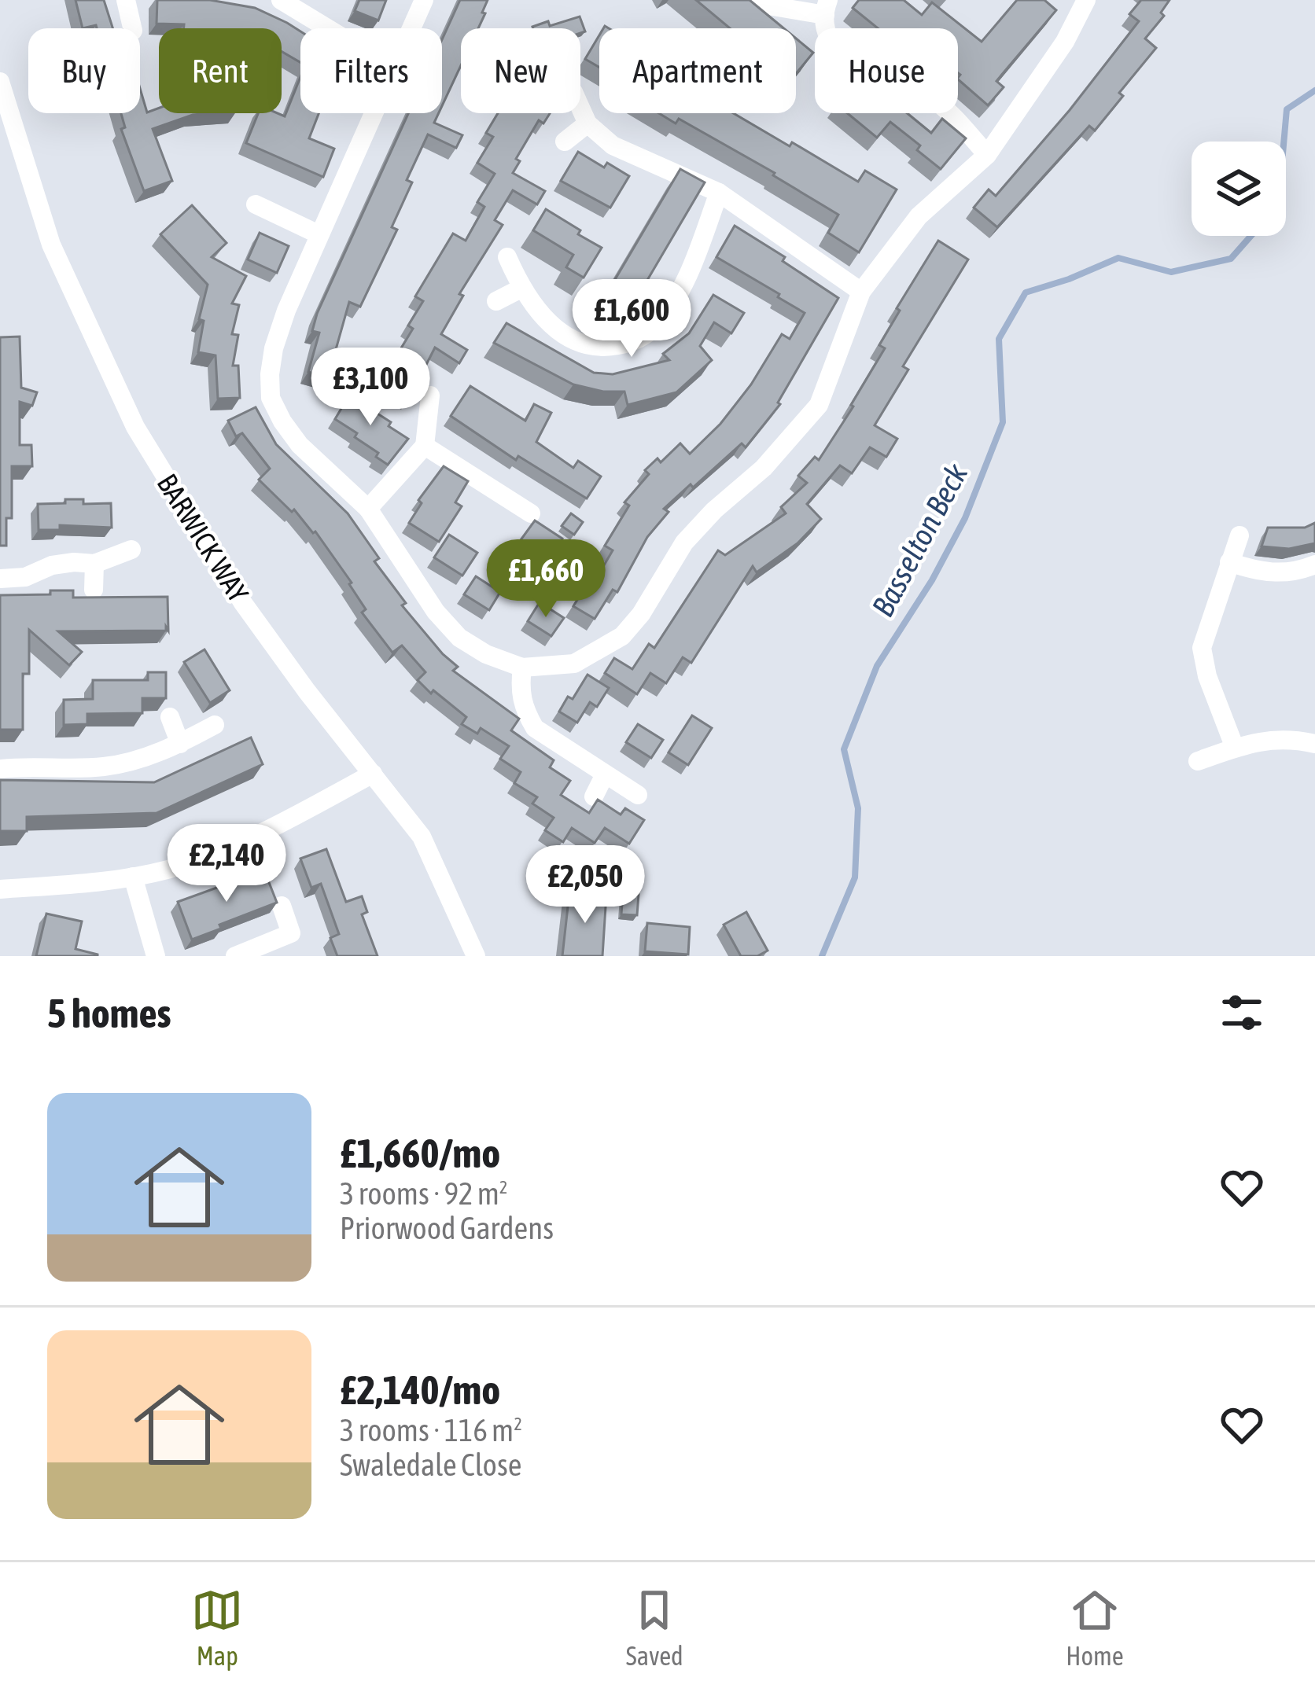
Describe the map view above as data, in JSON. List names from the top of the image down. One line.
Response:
{"streets":{"street":["BARWICK WAY"]},"water":["Basselton Beck"],"page":{"chip":["Buy","Rent","Filters","New","Apartment","House"],"price":["£1,600","£3,100","£1,660","£2,140","£2,050"],"heading":"5 homes","list":[{"name":"£1,660/mo","note":"3 rooms · 92 m² · Priorwood Gardens"},{"name":"£2,140/mo","note":"3 rooms · 116 m² · Swaledale Close"}],"tabs":["Map","Saved","Home"]}}
